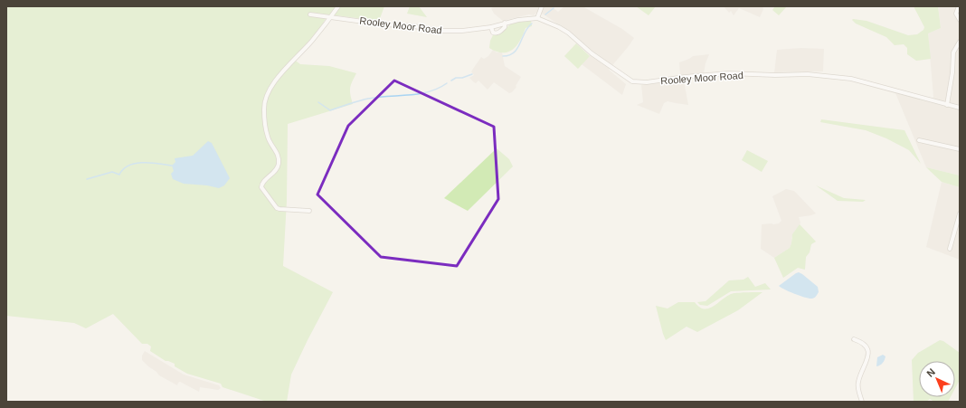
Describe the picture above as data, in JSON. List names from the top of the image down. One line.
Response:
{"streets":{"street":["Rooley Moor Road"]},"north":"top left"}
